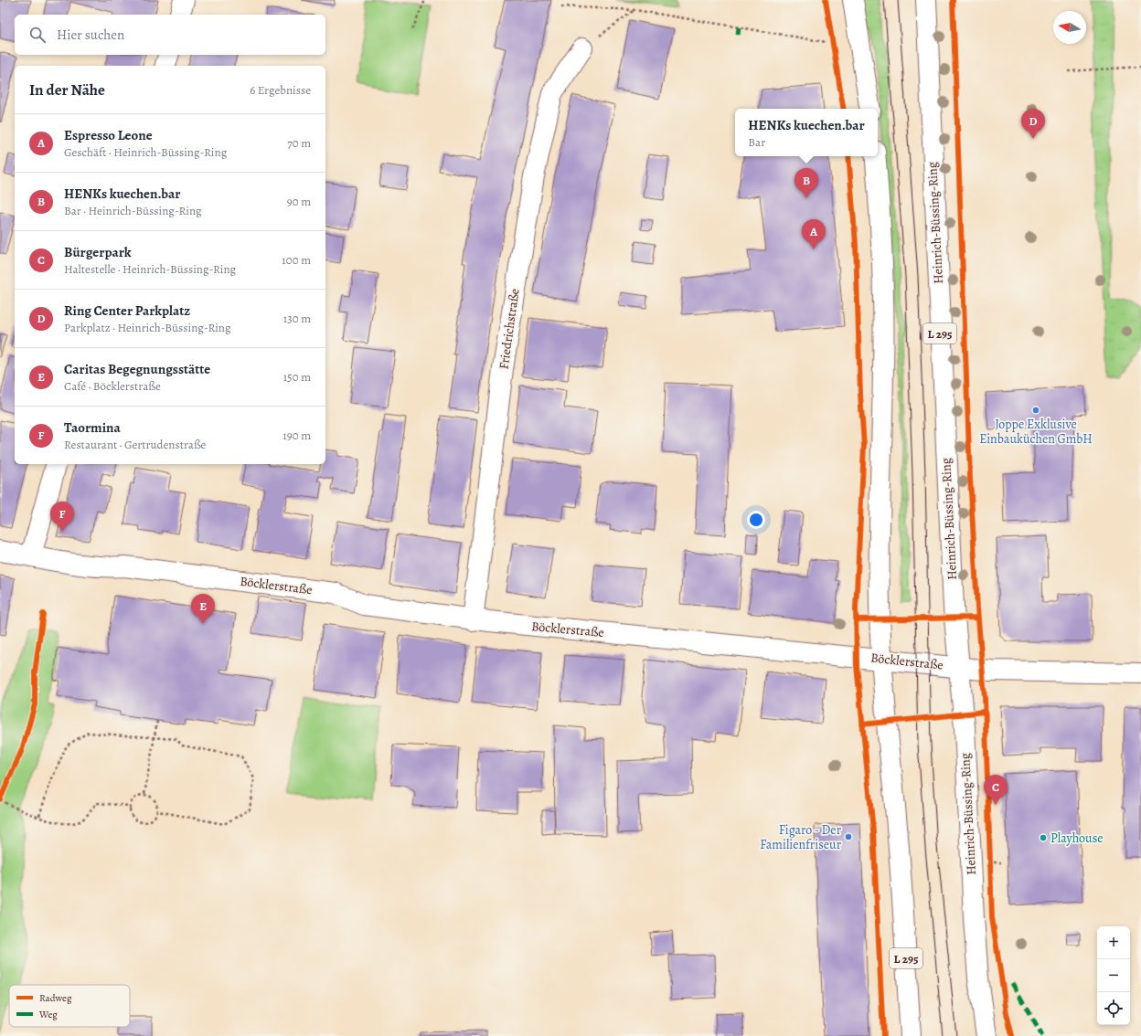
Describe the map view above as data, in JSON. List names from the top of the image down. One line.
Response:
{"streets":{"main road":["Heinrich-Büssing-Ring","Friedrichstraße","L 295","Böcklerstraße"]},"crossings":[["Heinrich-Büssing-Ring","Böcklerstraße"],["Friedrichstraße","Böcklerstraße"],["L 295","Böcklerstraße"]],"places":["Joppe Exklusive Einbauküchen GmbH","Figaro - Der Familienfriseur","Playhouse"],"legend":["Radweg","Weg"],"north":"left","page":{"search":"Hier suchen","heading":["In der Nähe","6 Ergebnisse"],"popup":["HENKs kuechen.bar","Bar"],"pins":["D","B","A","F","E","C"],"list":[{"mark":"A","name":"Espresso Leone","note":"Geschäft · Heinrich-Büssing-Ring","value":"70 m"},{"mark":"B","name":"HENKs kuechen.bar","note":"Bar · Heinrich-Büssing-Ring","value":"90 m"},{"mark":"C","name":"Bürgerpark","note":"Haltestelle · Heinrich-Büssing-Ring","value":"100 m"},{"mark":"D","name":"Ring Center Parkplatz","note":"Parkplatz · Heinrich-Büssing-Ring","value":"130 m"},{"mark":"E","name":"Caritas Begegnungsstätte","note":"Café · Böcklerstraße","value":"150 m"},{"mark":"F","name":"Taormina","note":"Restaurant · Gertrudenstraße","value":"190 m"}],"map_buttons":["+","−"]}}
